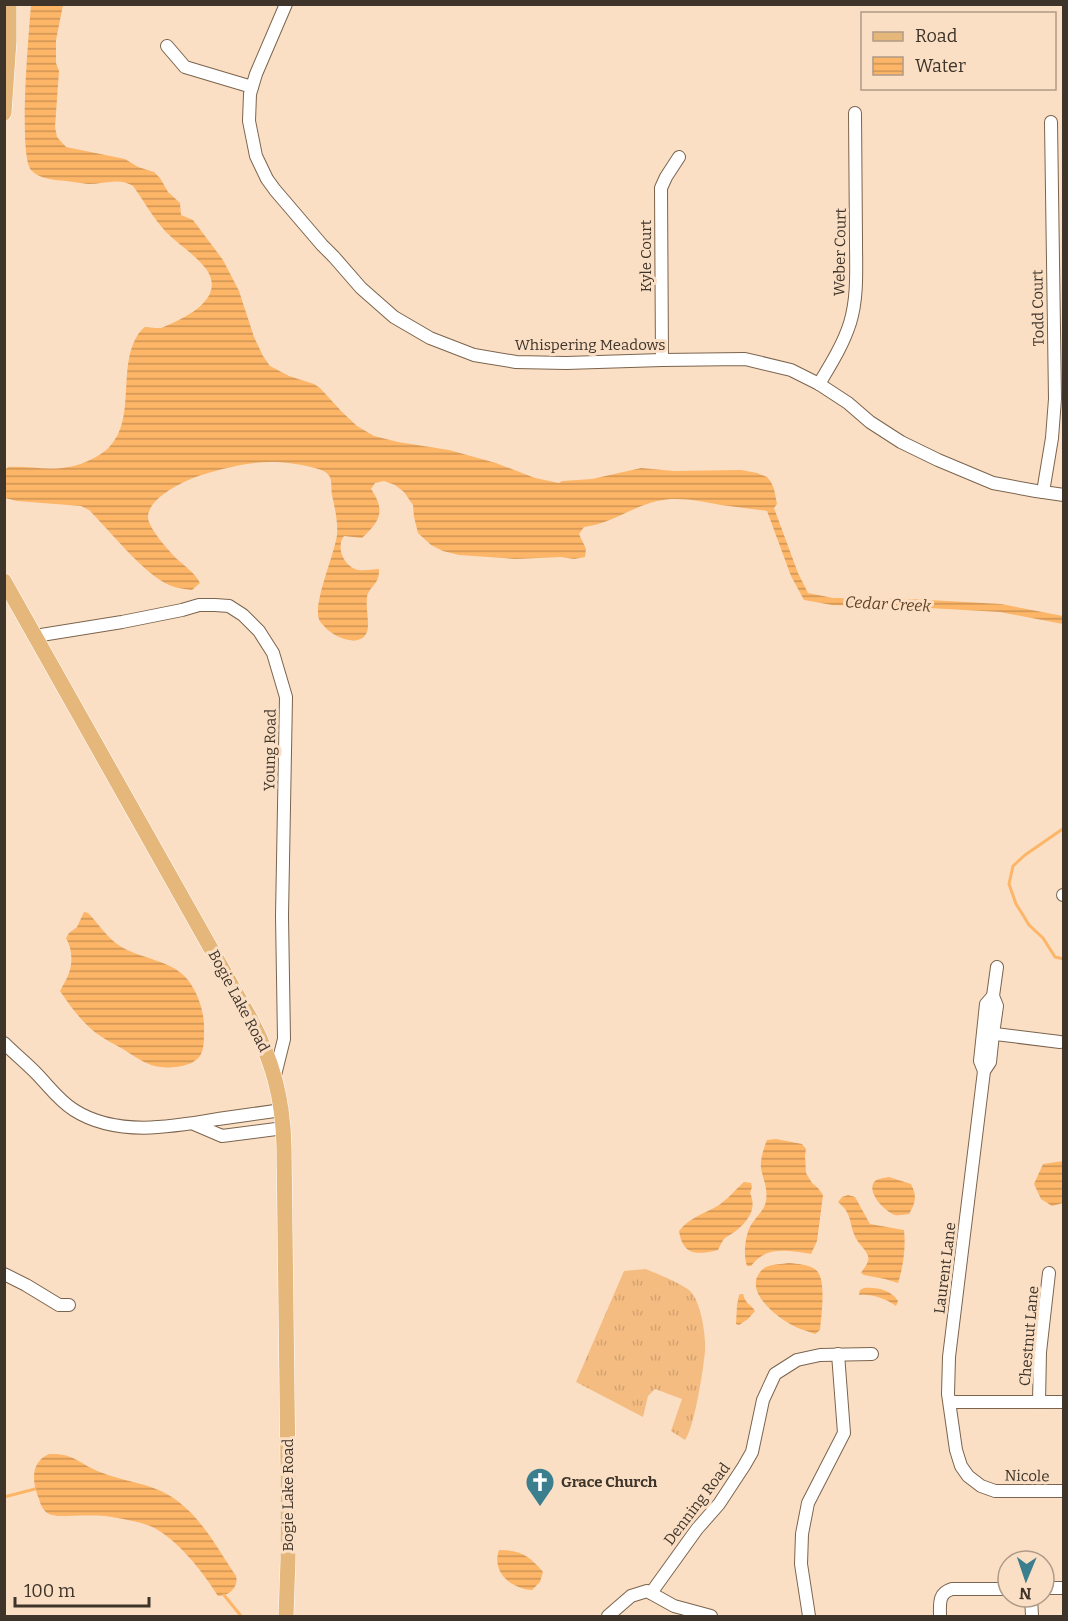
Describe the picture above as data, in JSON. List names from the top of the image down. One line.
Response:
{"streets":{"main road":["Bogie Lake Road"],"street":["Weber Court","Kyle Court","Todd Court","Whispering Meadows","Young Road","Laurent Lane","Chestnut Lane","Nicole","Denning Road"]},"crossings":[["Weber Court","Whispering Meadows"],["Kyle Court","Whispering Meadows"],["Todd Court","Whispering Meadows"],["Young Road","Bogie Lake Road"],["Laurent Lane","Nicole"]],"water":["Cedar Creek"],"places":{"church":["Grace Church"]},"legend":["Road","Water"],"scale_bar":"100 m","north":"bottom"}
